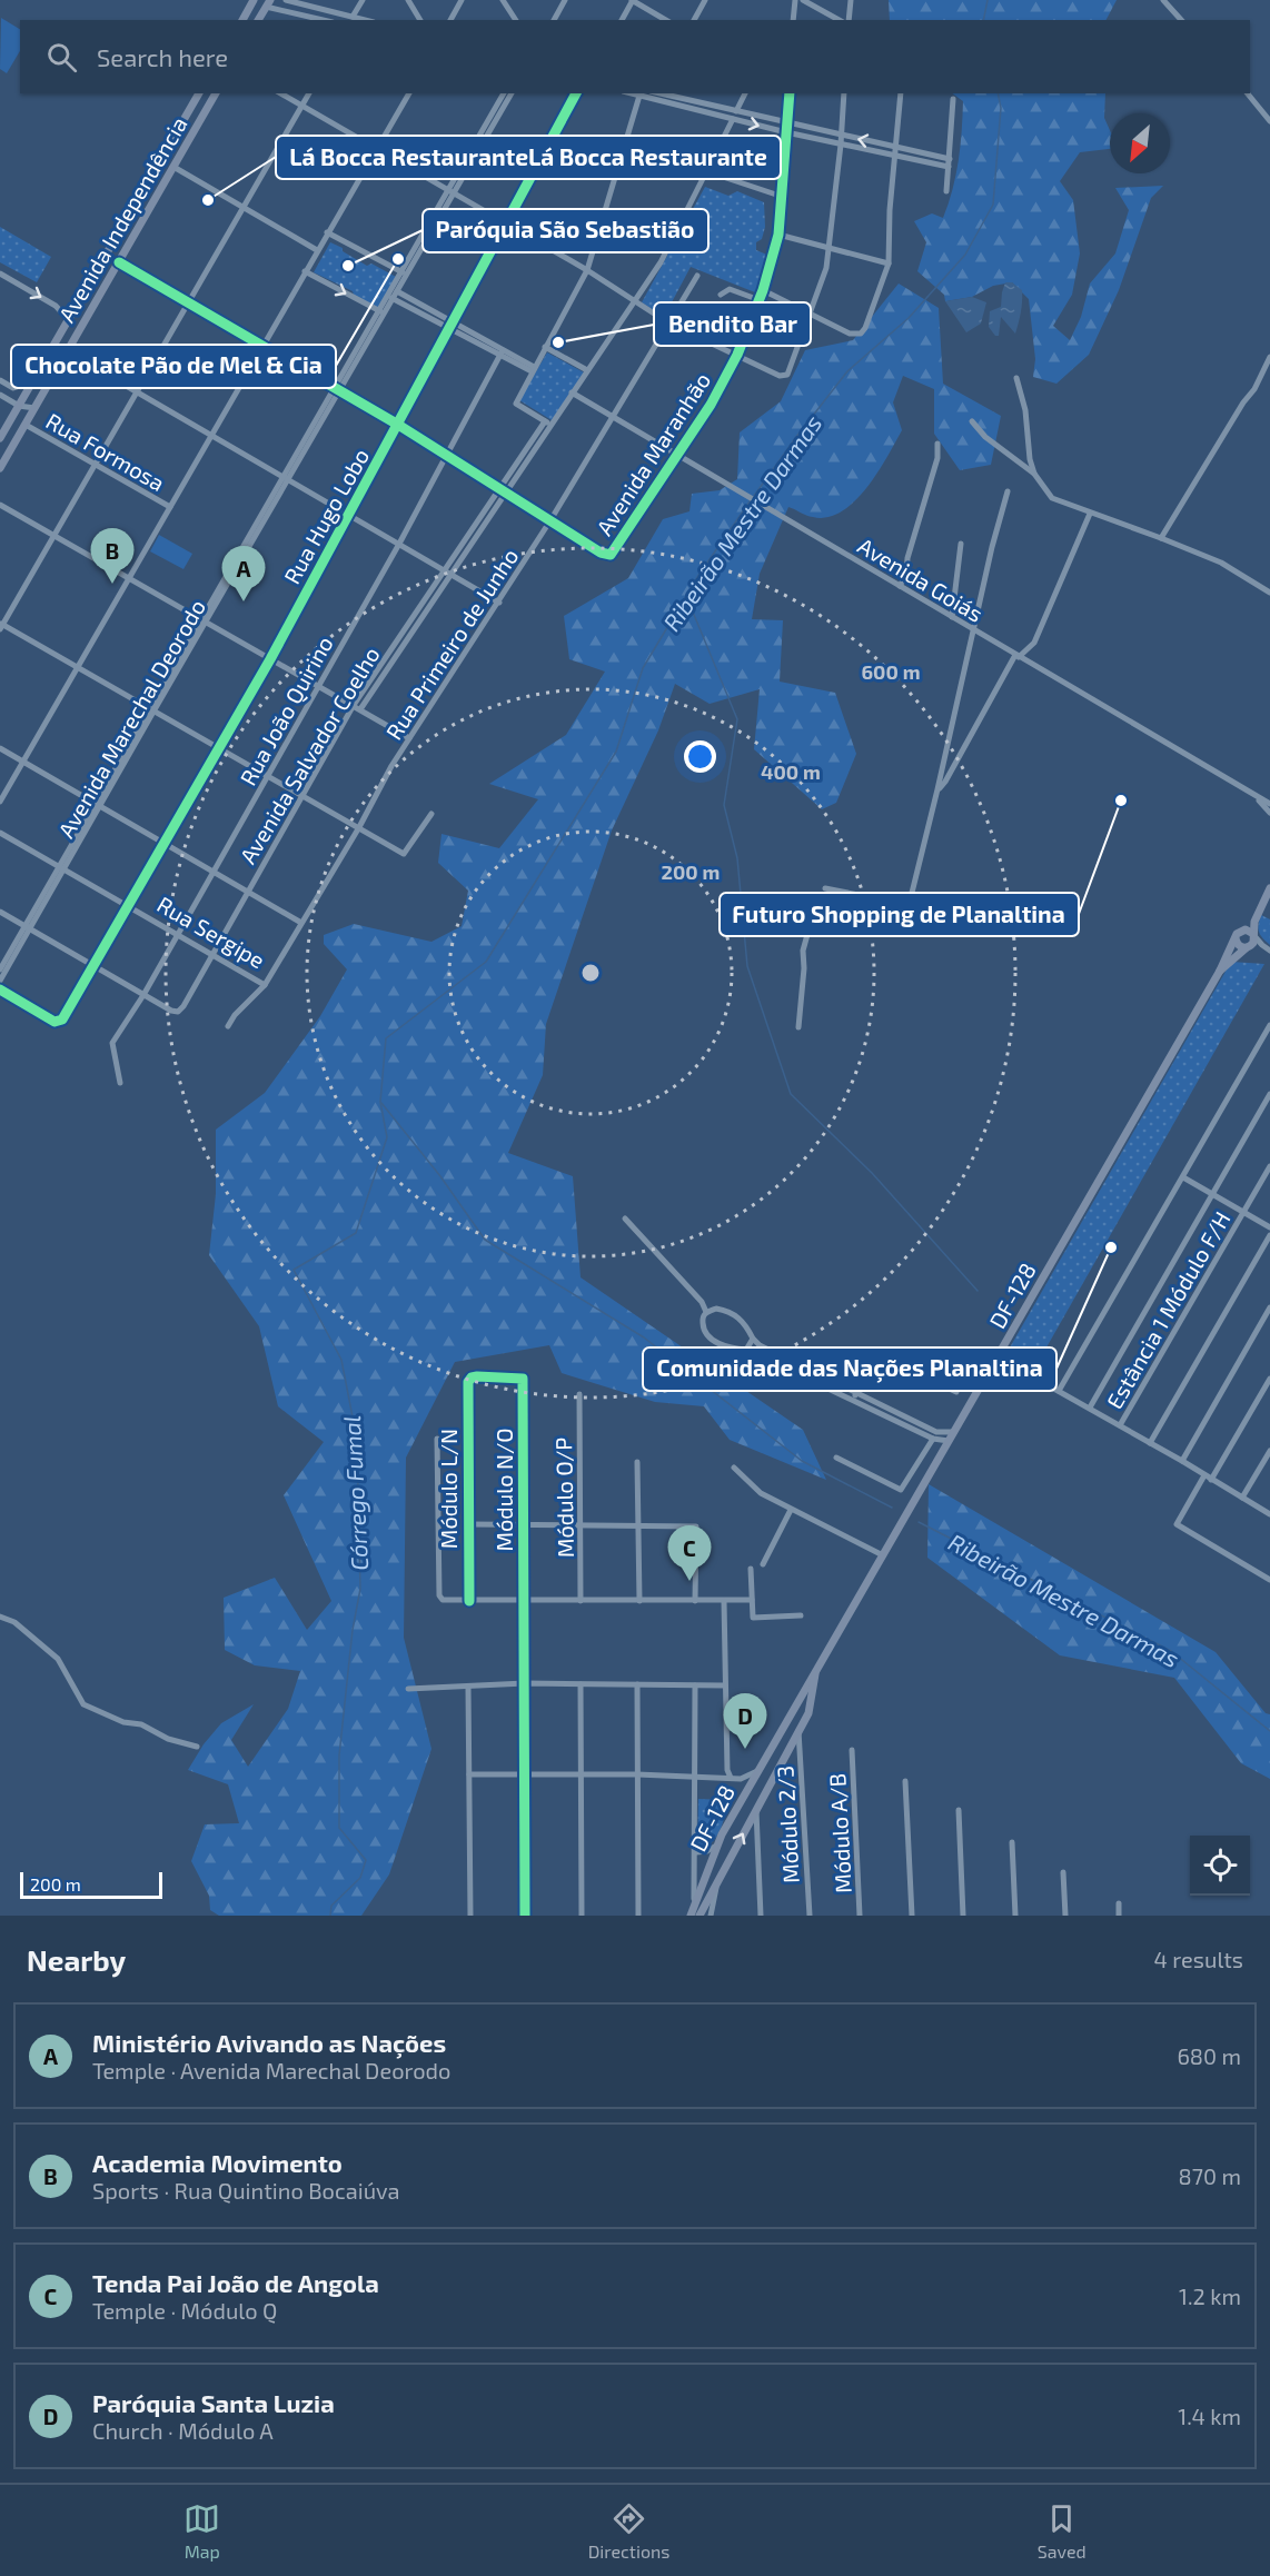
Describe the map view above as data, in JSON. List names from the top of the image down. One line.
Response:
{"streets":{"main road":["Avenida Independência","DF-128"],"street":["Rua Formosa","Avenida Maranhão","Rua Hugo Lobo","Avenida Goiás","Rua Primeiro de Junho","Rua João Quirino","Avenida Marechal Deorodo","Avenida Salvador Coelho","Rua Sergipe","Estância 1 Módulo F/H","Módulo L/N","Módulo N/O","Módulo O/P","Módulo 2/3","Módulo A/B"]},"crossings":[["Avenida Independência","Rua Formosa"],["Avenida Maranhão","Avenida Goiás"],["Avenida Maranhão","Rua Primeiro de Junho"],["Rua Hugo Lobo","Rua Sergipe"],["Avenida Goiás","Rua Primeiro de Junho"],["Avenida Goiás","Avenida Salvador Coelho"],["Rua Primeiro de Junho","Rua Sergipe"],["Rua João Quirino","Avenida Salvador Coelho"],["Rua João Quirino","Rua Sergipe"],["Avenida Marechal Deorodo","Rua Sergipe"],["Avenida Salvador Coelho","Rua Sergipe"],["DF-128","Módulo 2/3"],["Módulo L/N","Módulo N/O"]],"water":["Ribeirão Mestre Darmas","Córrego Fumal"],"places":["Lá Bocca RestauranteLá Bocca Restaurante","Chocolate Pão de Mel & Cia","Paróquia São Sebastião","Bendito Bar","Futuro Shopping de Planaltina","Comunidade das Nações Planaltina"],"scale_bar":"200 m","north":"bottom left","page":{"search":"Search here","pins":["B","A","C","D"],"scale":"200 m","heading":["Nearby","4 results"],"list":[{"mark":"A","name":"Ministério Avivando as Nações","note":"Temple · Avenida Marechal Deorodo","value":"680 m"},{"mark":"B","name":"Academia Movimento","note":"Sports · Rua Quintino Bocaiúva","value":"870 m"},{"mark":"C","name":"Tenda Pai João de Angola","note":"Temple · Módulo Q","value":"1.2 km"},{"mark":"D","name":"Paróquia Santa Luzia","note":"Church · Módulo A","value":"1.4 km"}],"nav":["Map","Directions","Saved"]},"rings":["600 m","400 m","200 m"]}
